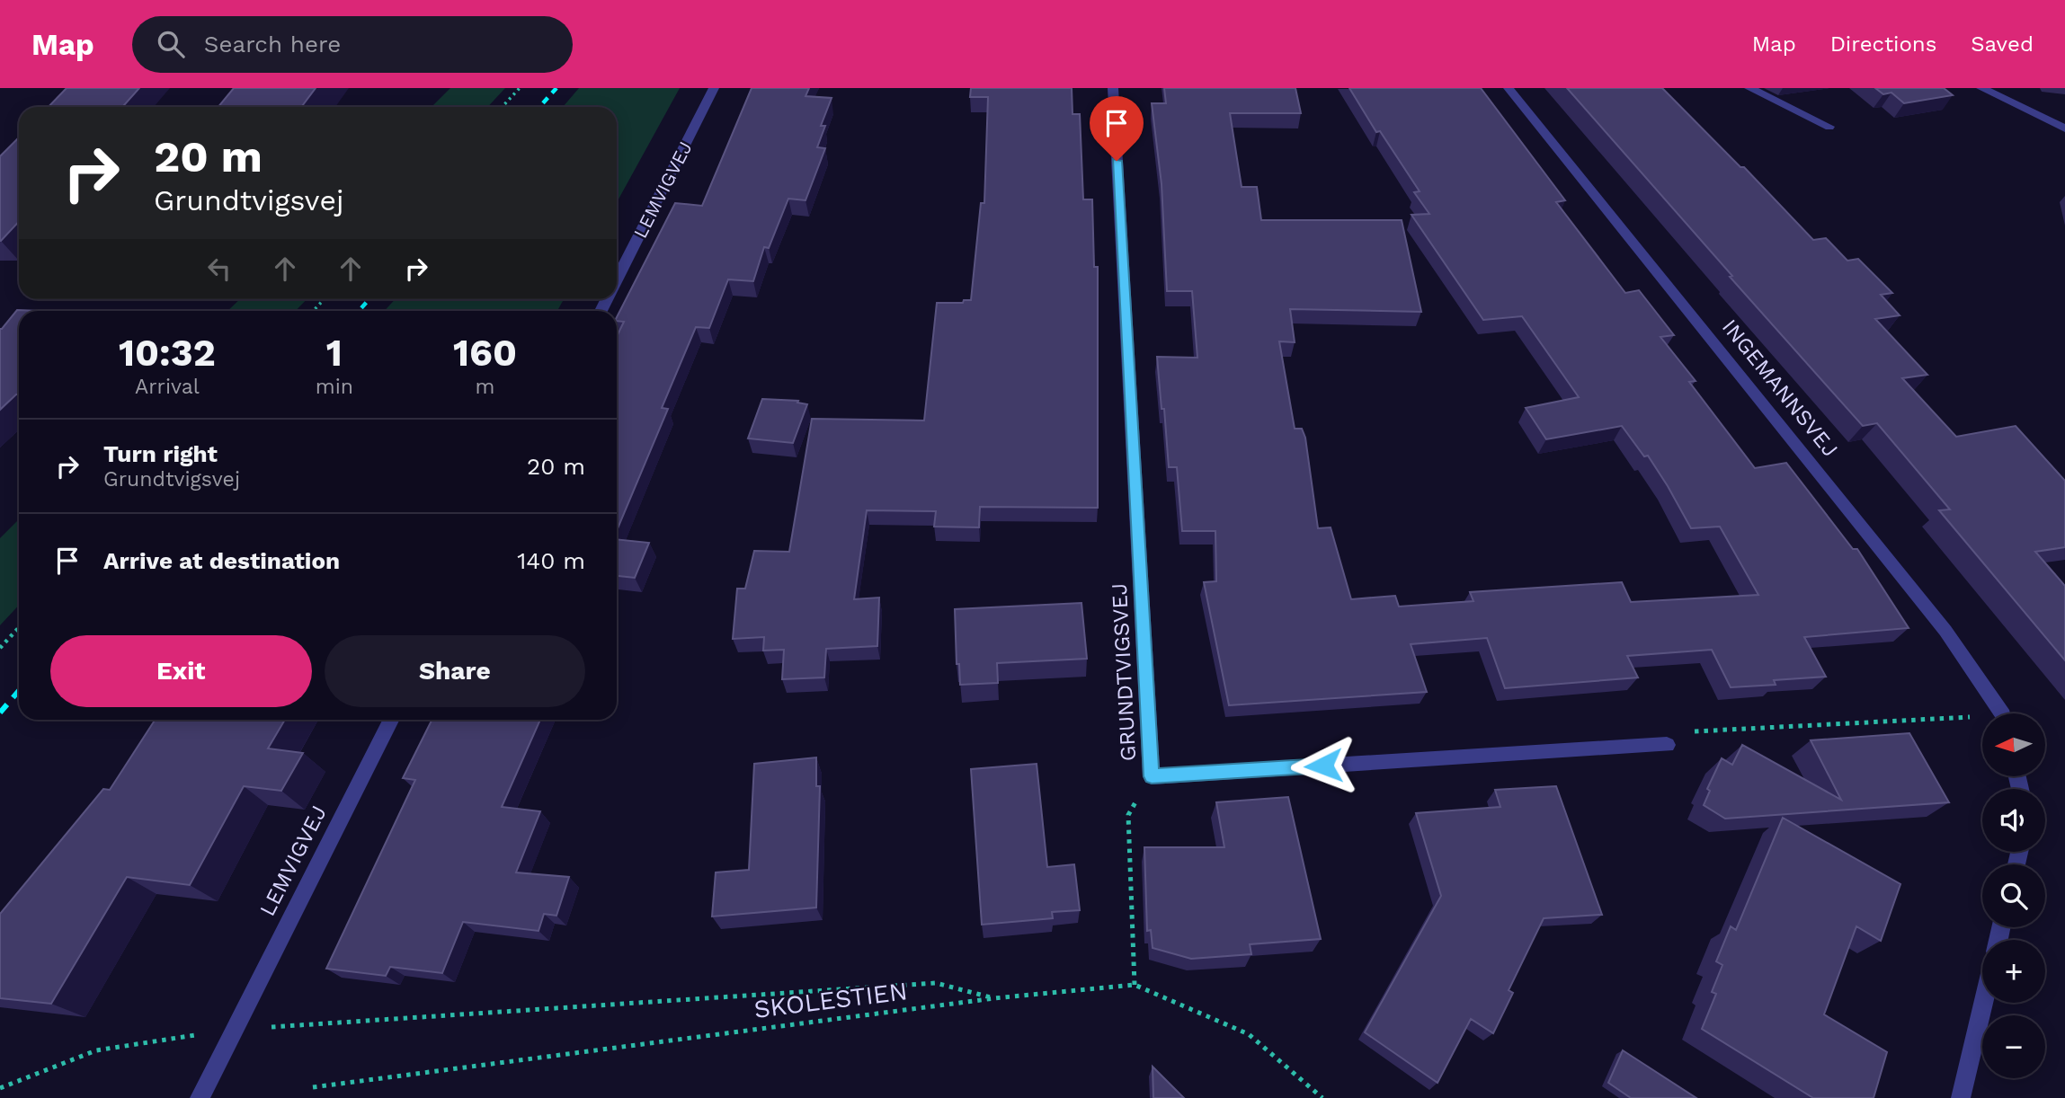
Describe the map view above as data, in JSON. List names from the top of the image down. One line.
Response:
{"streets":{"street":["LEMVIGVEJ","INGEMANNSVEJ","GRUNDTVIGSVEJ"],"path":["SKOLESTIEN"]},"north":"left","page":{"header":"Map","search":"Search here","nav":["Map","Directions","Saved"],"turn":["20 m","Grundtvigsvej"],"eta":["10:32","Arrival","1","min","160","m"],"list":[{"name":"Turn right","note":"Grundtvigsvej","value":"20 m"},{"name":"Arrive at destination","value":"140 m"}],"buttons":["Exit","Share"],"map_buttons":["+","−"]}}
